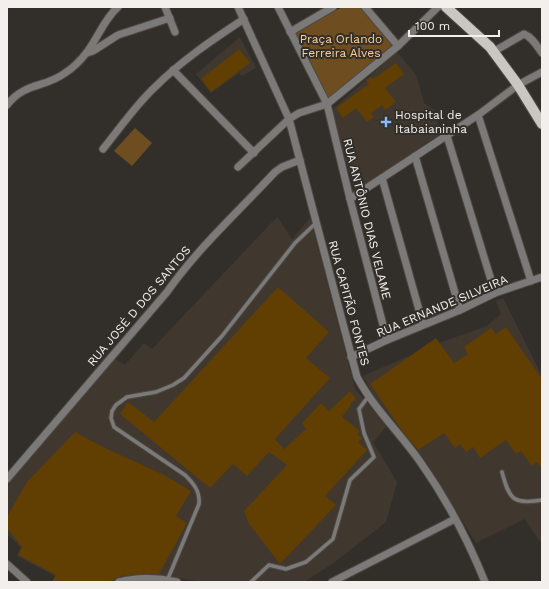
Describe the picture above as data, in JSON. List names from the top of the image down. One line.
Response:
{"streets":{"street":["RUA ANTÔNIO DIAS VELAME","RUA CAPITÃO FONTES","RUA JOSÉ D DOS SANTOS","RUA ERNANDE SILVEIRA"]},"crossings":[["RUA ANTÔNIO DIAS VELAME","RUA ERNANDE SILVEIRA"],["RUA CAPITÃO FONTES","RUA JOSÉ D DOS SANTOS"],["RUA CAPITÃO FONTES","RUA ERNANDE SILVEIRA"]],"parks":["Praça Orlando Ferreira Alves"],"places":{"health":["Hospital de Itabaianinha"]},"scale_bar":"100 m"}
